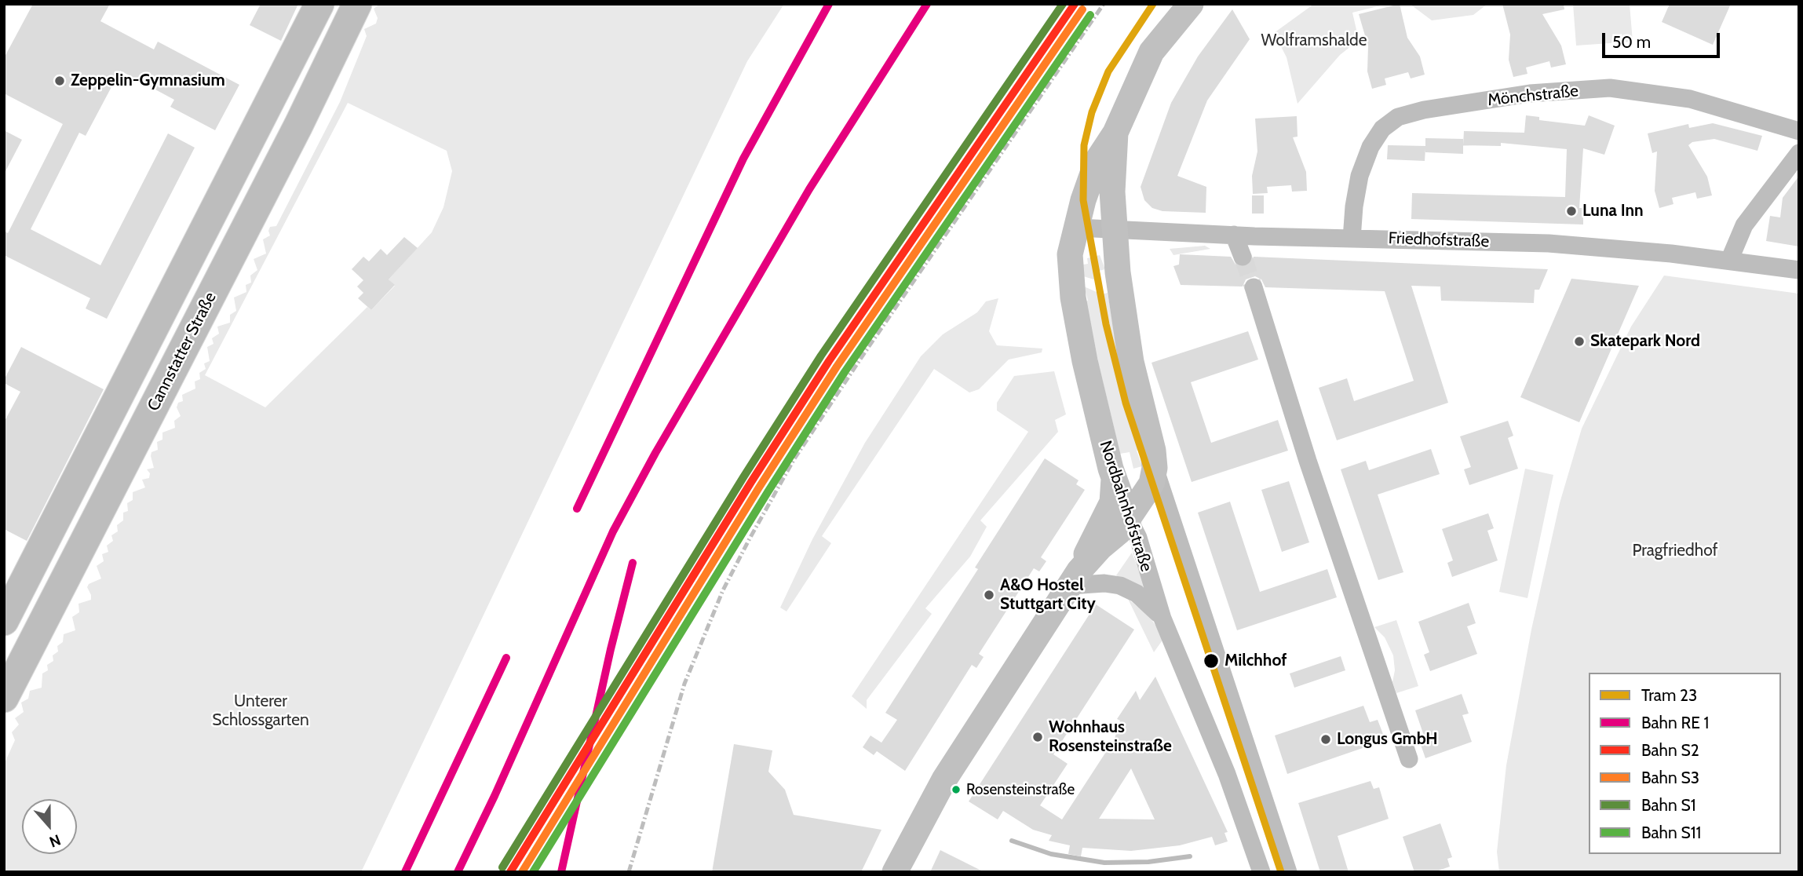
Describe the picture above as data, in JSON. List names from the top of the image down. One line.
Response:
{"streets":{"main road":["Cannstatter Straße"],"street":["Mönchstraße","Friedhofstraße","Nordbahnhofstraße"]},"crossings":[["Mönchstraße","Friedhofstraße"],["Friedhofstraße","Nordbahnhofstraße"]],"parks":["Wolframshalde","Pragfriedhof","Unterer Schlossgarten"],"places":["Zeppelin-Gymnasium","Luna Inn","Skatepark Nord","A&O Hostel Stuttgart City","Milchhof","Wohnhaus Rosensteinstraße","Longus GmbH","Rosensteinstraße"],"lines":["tram line 23","rail line S2","rail line S1","rail line S3","rail line S11"],"legend":["Tram 23","Bahn RE 1","Bahn S2","Bahn S3","Bahn S1","Bahn S11"],"scale_bar":"50 m","north":"bottom"}
